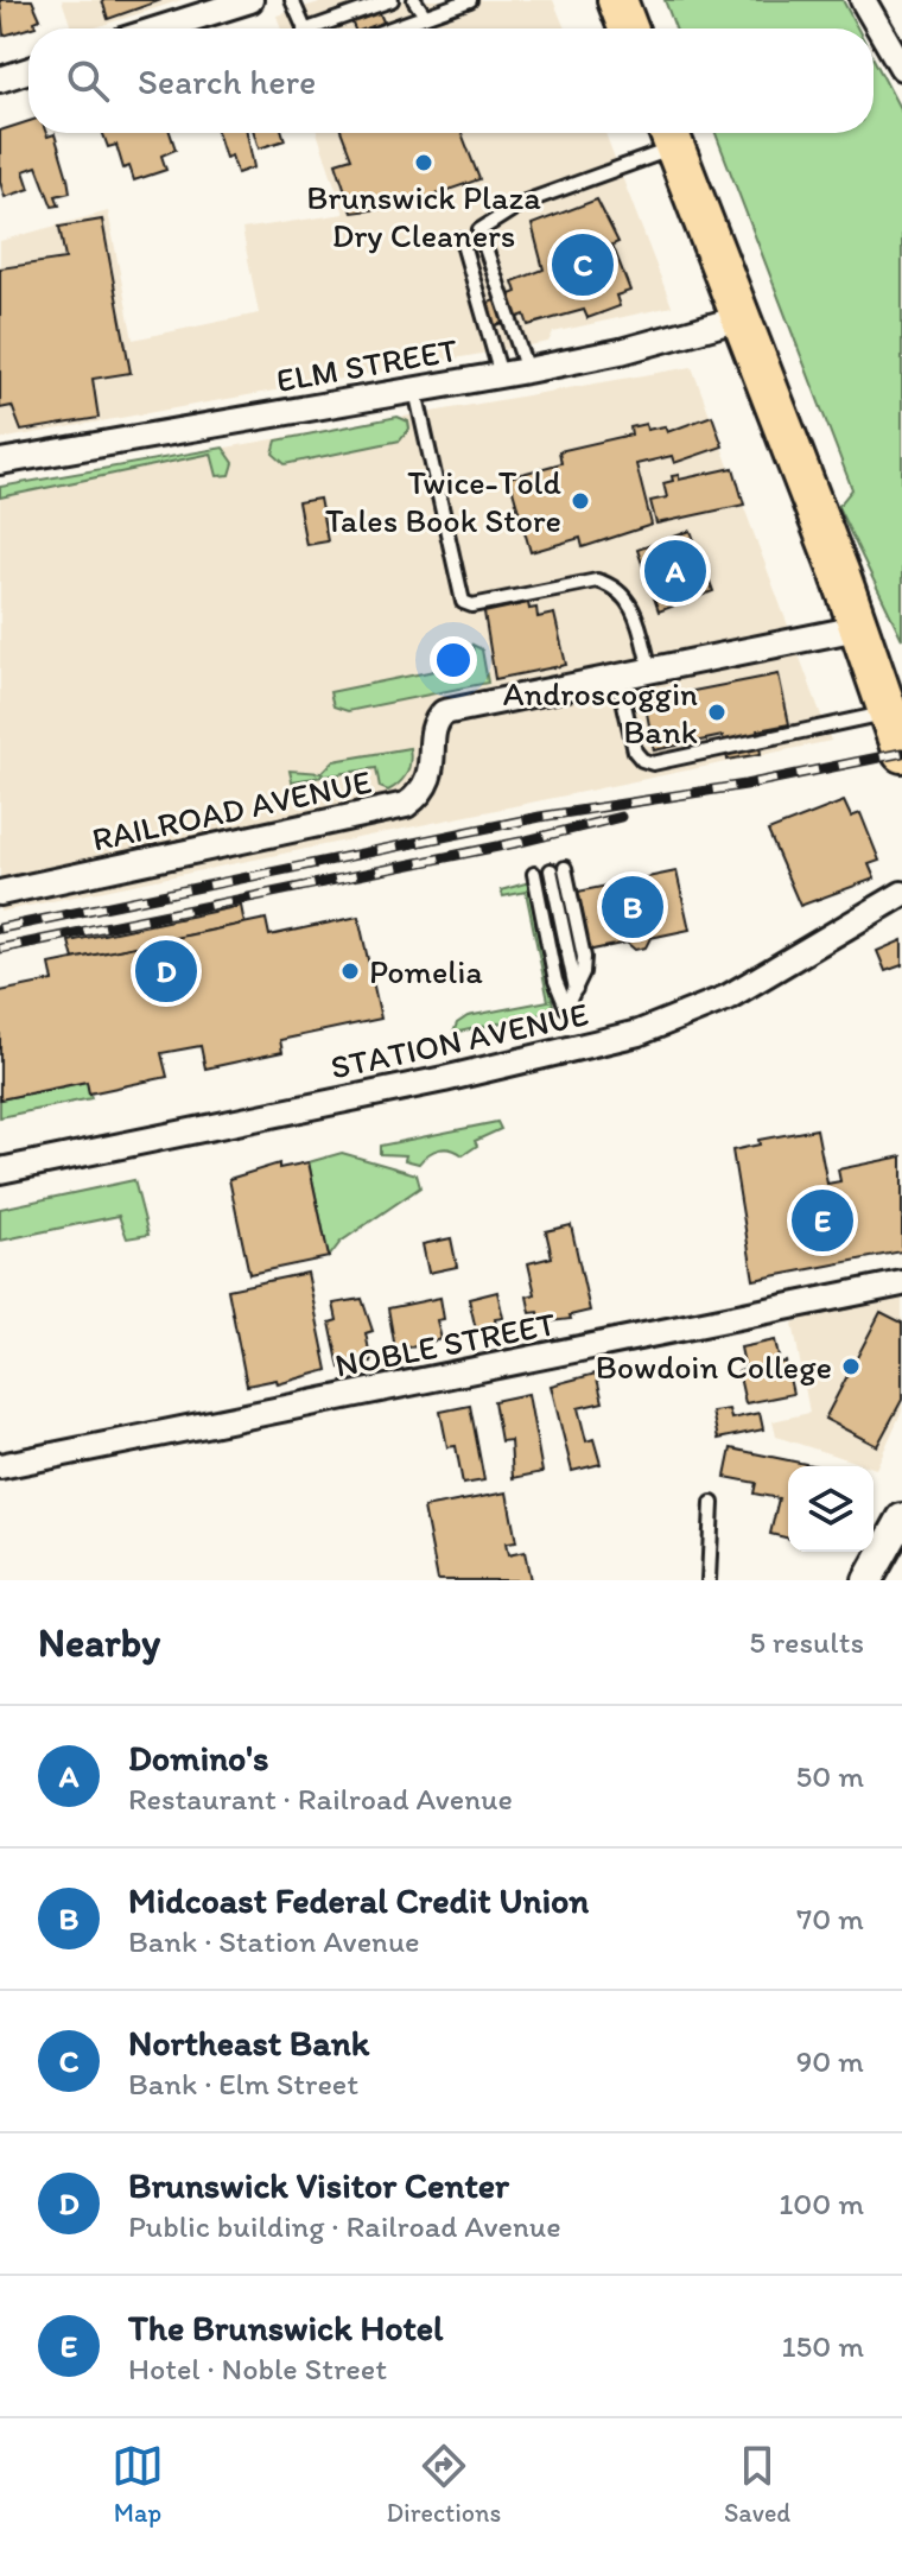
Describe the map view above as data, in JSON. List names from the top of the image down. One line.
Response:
{"streets":{"street":["ELM STREET","RAILROAD AVENUE","STATION AVENUE","NOBLE STREET"]},"places":["Brunswick Plaza Dry Cleaners","Twice-Told Tales Book Store","Androscoggin Bank","Pomelia","Bowdoin College"],"page":{"search":"Search here","pins":["C","A","B","D","E"],"heading":["Nearby","5 results"],"list":[{"mark":"A","name":"Domino's","note":"Restaurant · Railroad Avenue","value":"50 m"},{"mark":"B","name":"Midcoast Federal Credit Union","note":"Bank · Station Avenue","value":"70 m"},{"mark":"C","name":"Northeast Bank","note":"Bank · Elm Street","value":"90 m"},{"mark":"D","name":"Brunswick Visitor Center","note":"Public building · Railroad Avenue","value":"100 m"},{"mark":"E","name":"The Brunswick Hotel","note":"Hotel · Noble Street","value":"150 m"}],"nav":["Map","Directions","Saved"]}}
